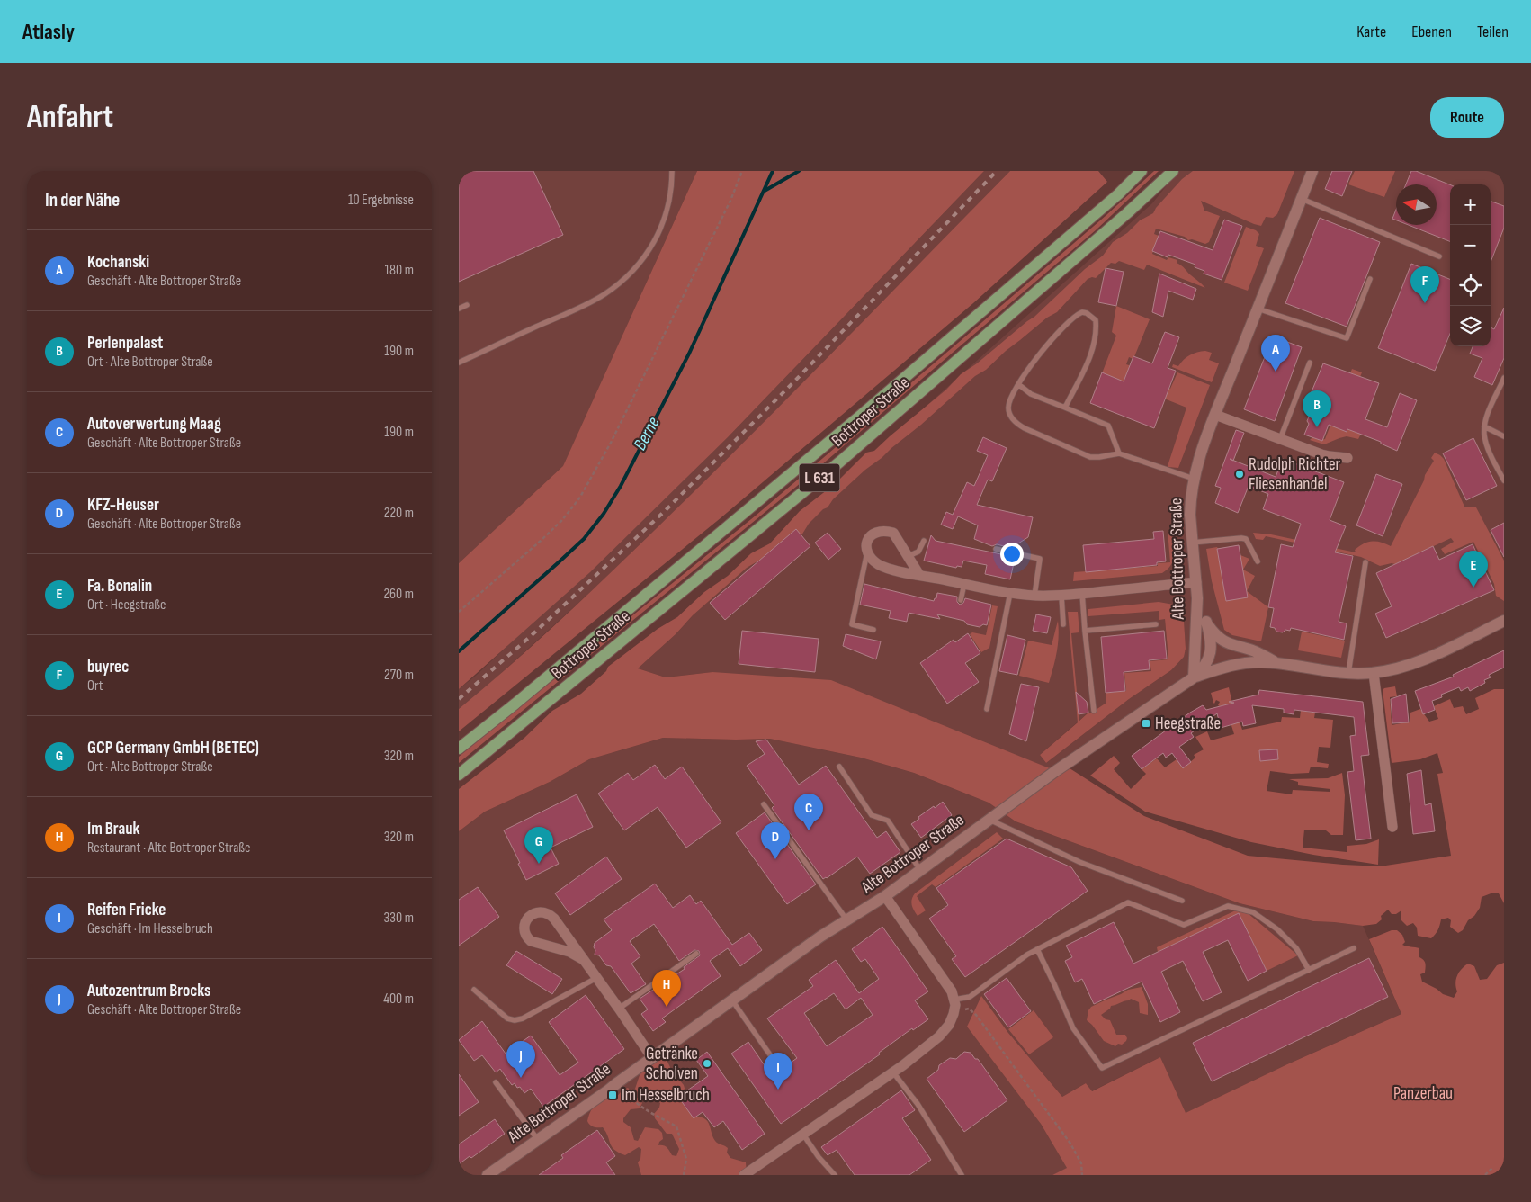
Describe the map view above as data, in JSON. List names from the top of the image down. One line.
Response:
{"streets":{"main road":["Bottroper Straße","L 631"],"street":["Alte Bottroper Straße"]},"water":["Berne"],"parks":["Panzerbau"],"places":{"other":["Rudolph Richter Fliesenhandel","Getränke Scholven"],"transit":["Heegstraße","Im Hesselbruch"]},"north":"left","page":{"header":"Atlasly","nav":["Karte","Ebenen","Teilen"],"buttons":"Route","title":"Anfahrt","heading":["In der Nähe","10 Ergebnisse"],"map_buttons":["+","−"],"list":[{"mark":"A","name":"Kochanski","note":"Geschäft · Alte Bottroper Straße","value":"180 m"},{"mark":"B","name":"Perlenpalast","note":"Ort · Alte Bottroper Straße","value":"190 m"},{"mark":"C","name":"Autoverwertung Maag","note":"Geschäft · Alte Bottroper Straße","value":"190 m"},{"mark":"D","name":"KFZ-Heuser","note":"Geschäft · Alte Bottroper Straße","value":"220 m"},{"mark":"E","name":"Fa. Bonalin","note":"Ort · Heegstraße","value":"260 m"},{"mark":"F","name":"buyrec","note":"Ort","value":"270 m"},{"mark":"G","name":"GCP Germany GmbH (BETEC)","note":"Ort · Alte Bottroper Straße","value":"320 m"},{"mark":"H","name":"Im Brauk","note":"Restaurant · Alte Bottroper Straße","value":"320 m"},{"mark":"I","name":"Reifen Fricke","note":"Geschäft · Im Hesselbruch","value":"330 m"},{"mark":"J","name":"Autozentrum Brocks","note":"Geschäft · Alte Bottroper Straße","value":"400 m"}],"pins":["F","A","B","E","C","D","G","H","J","I"]}}
